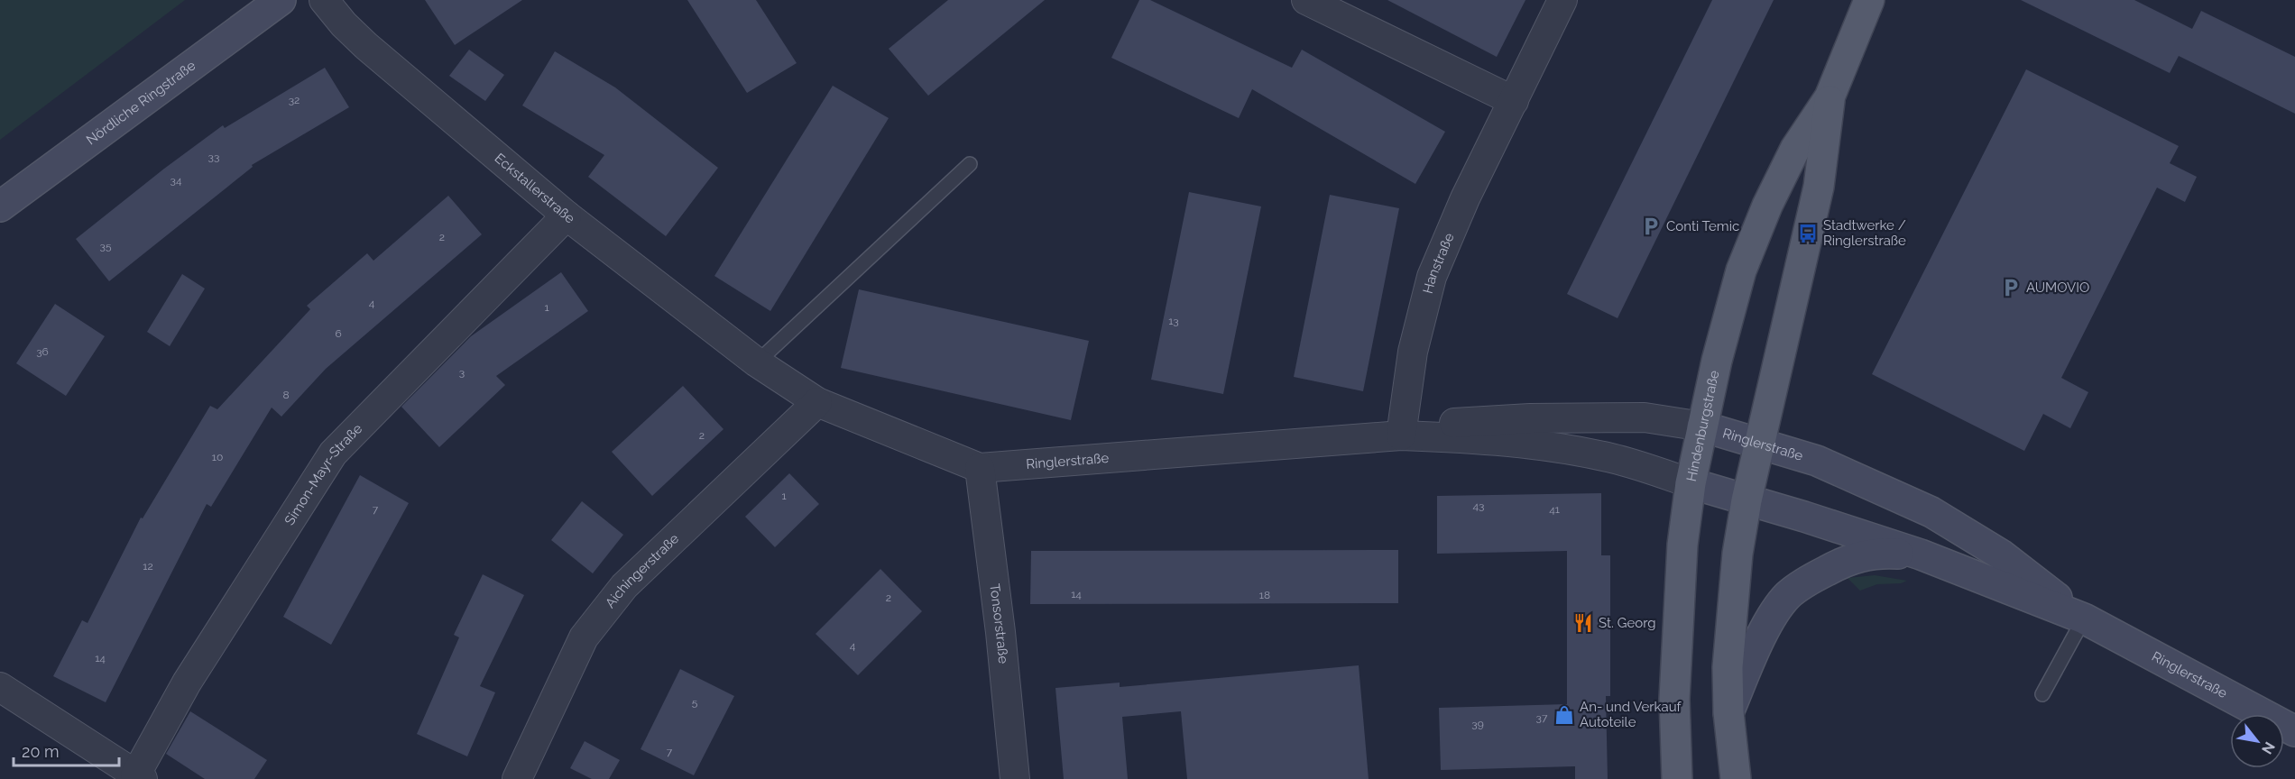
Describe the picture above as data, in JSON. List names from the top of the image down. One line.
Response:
{"streets":{"main road":["Hindenburgstraße"],"street":["Nördliche Ringstraße","Eckstallerstraße","Hanstraße","Ringlerstraße","Simon-Mayr-Straße","Aichingerstraße","Tonsorstraße"]},"crossings":[["Eckstallerstraße","Ringlerstraße"],["Eckstallerstraße","Simon-Mayr-Straße"],["Hanstraße","Ringlerstraße"],["Hindenburgstraße","Ringlerstraße"],["Ringlerstraße","Aichingerstraße"],["Ringlerstraße","Tonsorstraße"]],"places":{"parking":["Conti Temic","AUMOVIO"],"bus stop":["Stadtwerke / Ringlerstraße"],"restaurant":["St. Georg"],"shop":["An- und Verkauf Autoteile"]},"house_numbers":["32","33","34","2","35","4","1","13","6","36","3","8","2","10","1","43","7","41","12","14","18","2","4","14","5","37","39","7"],"scale_bar":"20 m","north":"bottom right"}
